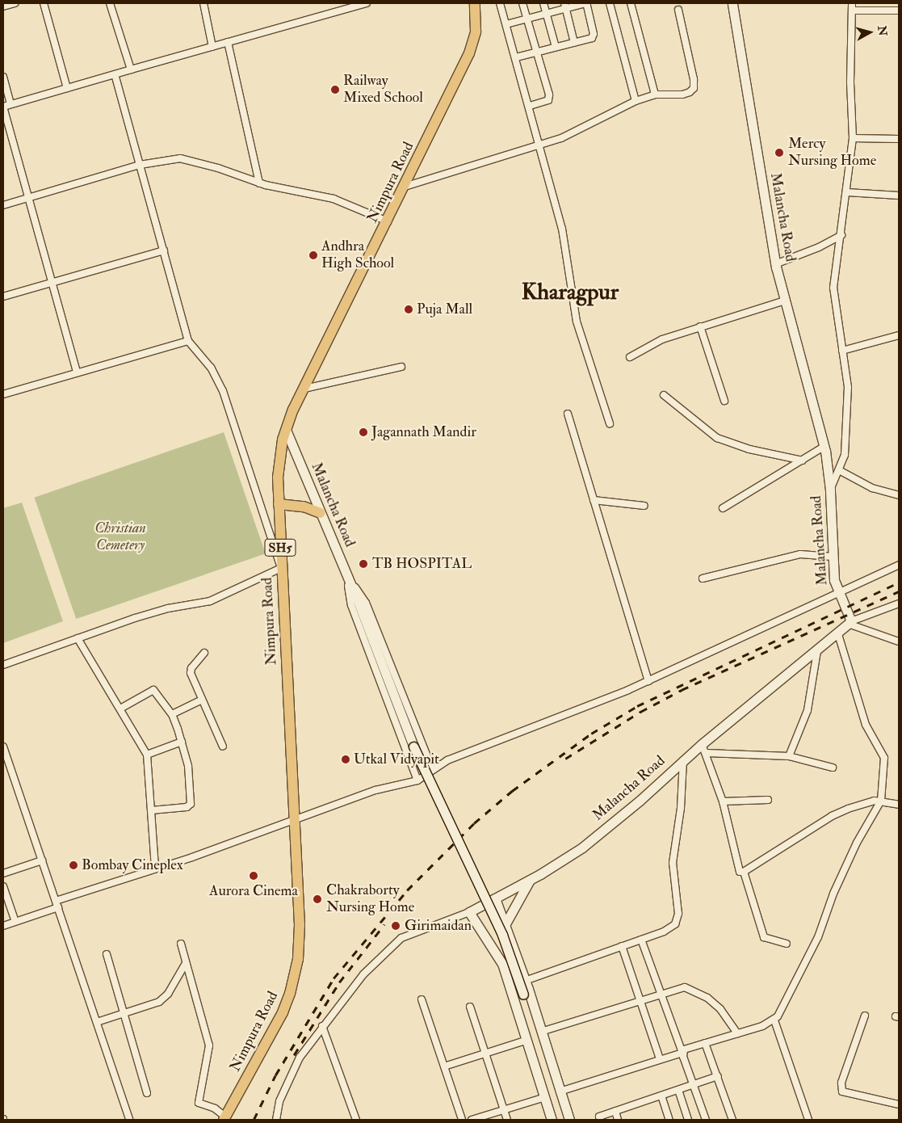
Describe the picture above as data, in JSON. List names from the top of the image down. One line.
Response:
{"streets":{"main road":["Nimpura Road","SH5"],"street":["Malancha Road"]},"crossings":[["Nimpura Road","Malancha Road"]],"districts":["Kharagpur"],"parks":["Christian Cemetery"],"places":["Railway Mixed School","Mercy Nursing Home","Andhra High School","Puja Mall","Jagannath Mandir","TB HOSPITAL","Utkal Vidyapit","Bombay Cineplex","Aurora Cinema","Chakraborty Nursing Home","Girimaidan"],"north":"right"}
